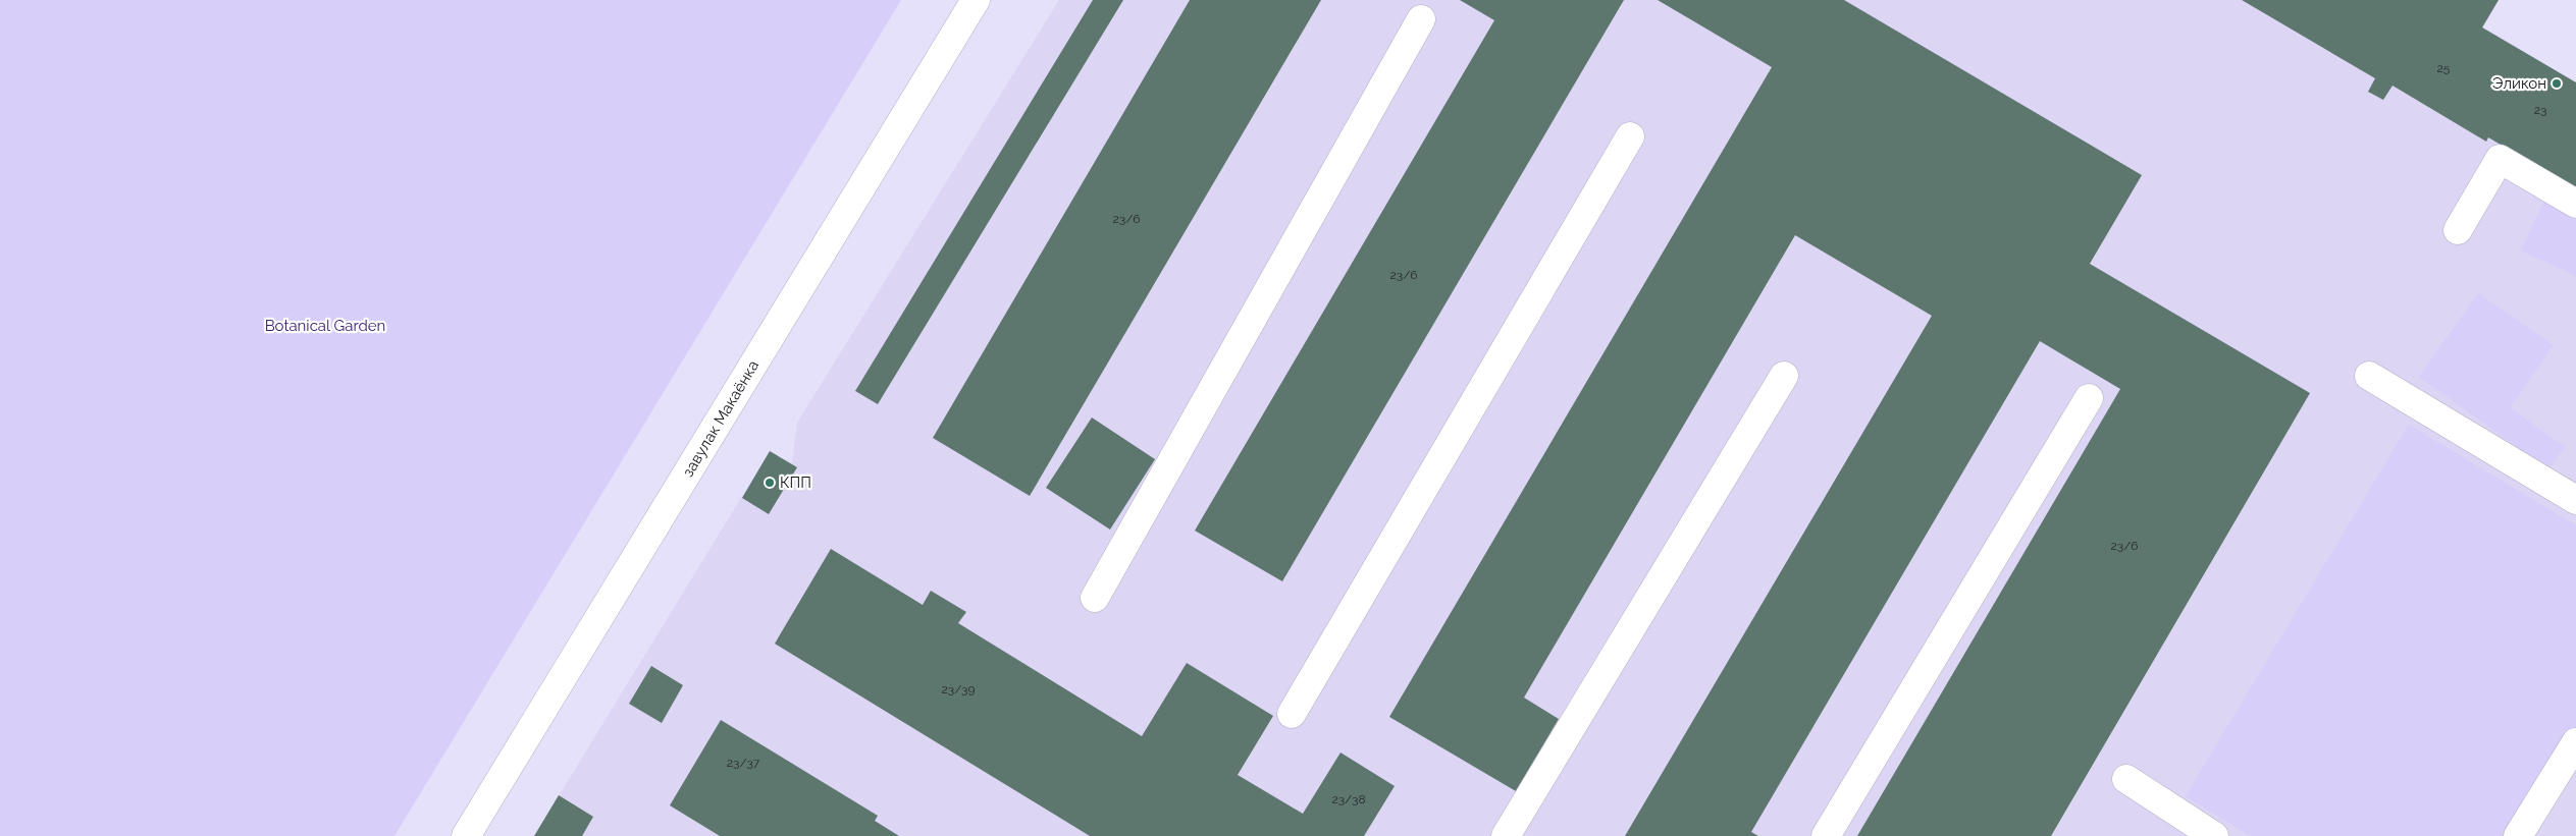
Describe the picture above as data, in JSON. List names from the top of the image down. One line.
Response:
{"streets":{"street":["завулак Макаёнка"]},"parks":["Botanical Garden"],"places":["Эликон","КПП"],"house_numbers":["25","23","23/6","23/6","23/6","23/39","23/37","23/38"]}
